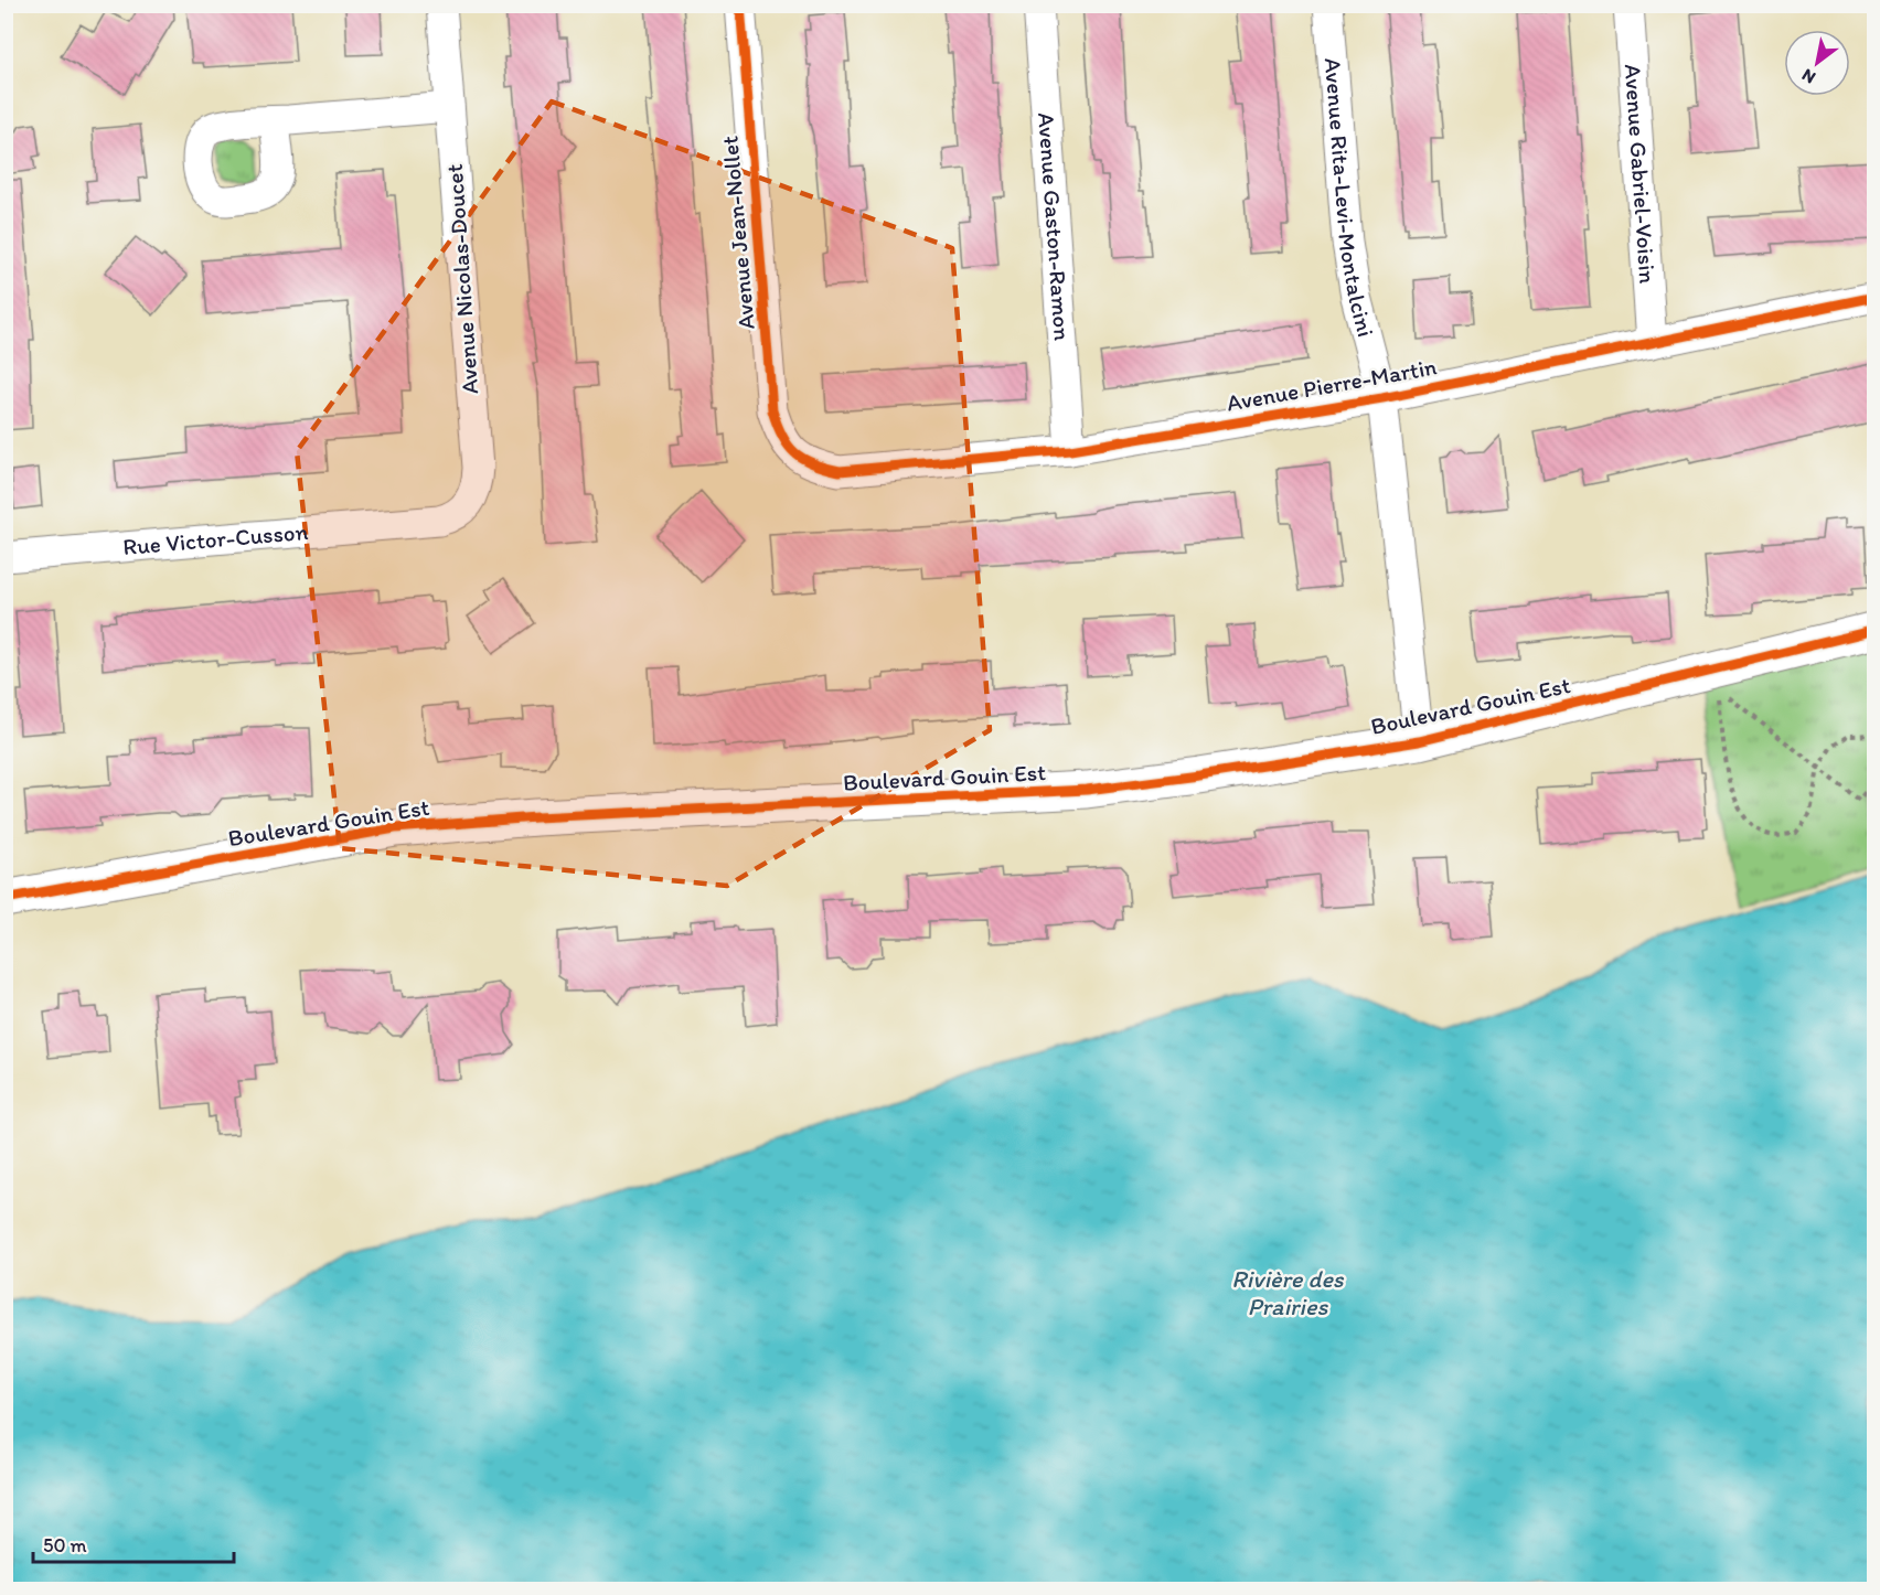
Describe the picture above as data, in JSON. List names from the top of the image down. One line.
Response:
{"streets":{"street":["Avenue Gabriel-Voisin","Avenue Rita-Levi-Montalcini","Avenue Gaston-Ramon","Avenue Jean-Nollet","Avenue Nicolas-Doucet","Avenue Pierre-Martin","Rue Victor-Cusson","Boulevard Gouin Est"]},"crossings":[["Avenue Gabriel-Voisin","Avenue Pierre-Martin"],["Avenue Rita-Levi-Montalcini","Avenue Pierre-Martin"],["Avenue Rita-Levi-Montalcini","Boulevard Gouin Est"],["Avenue Gaston-Ramon","Avenue Pierre-Martin"],["Avenue Jean-Nollet","Avenue Pierre-Martin"],["Avenue Nicolas-Doucet","Rue Victor-Cusson"]],"water":["Rivière des Prairies"],"scale_bar":"50 m","north":"bottom left"}
